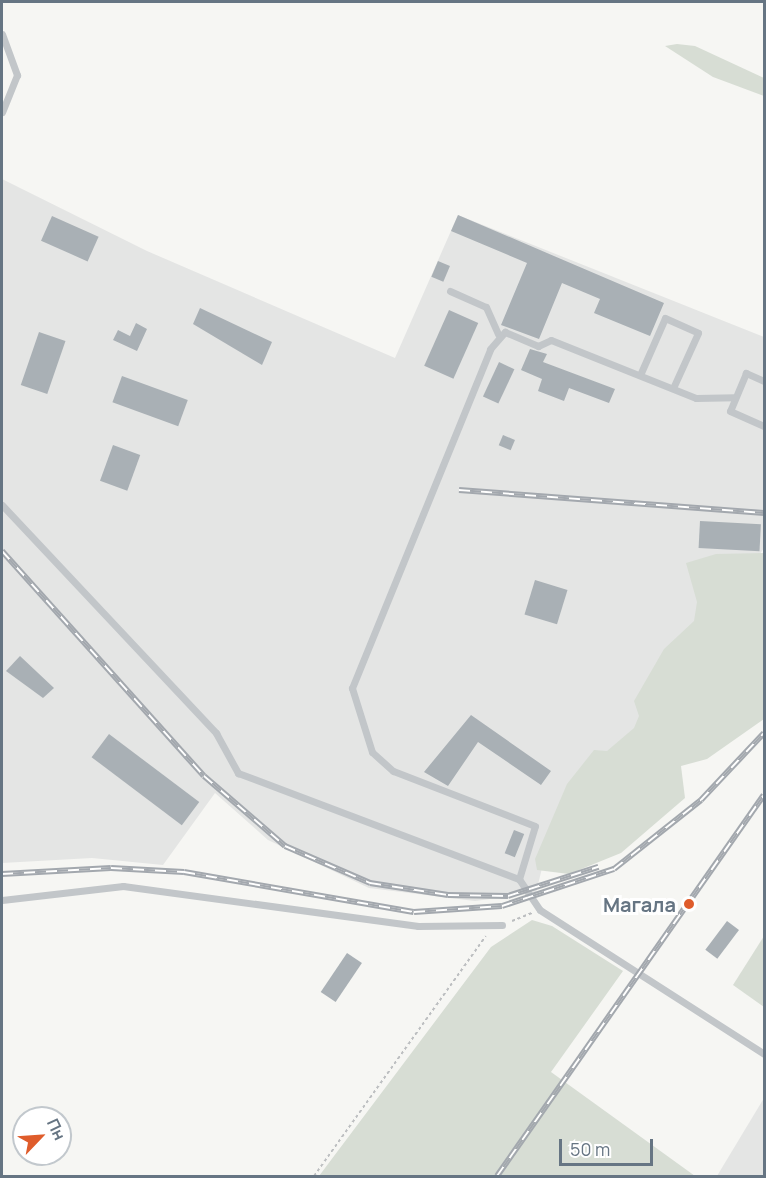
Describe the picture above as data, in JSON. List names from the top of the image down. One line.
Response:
{"places":["Магала"],"scale_bar":"50 m","north":"top right"}
